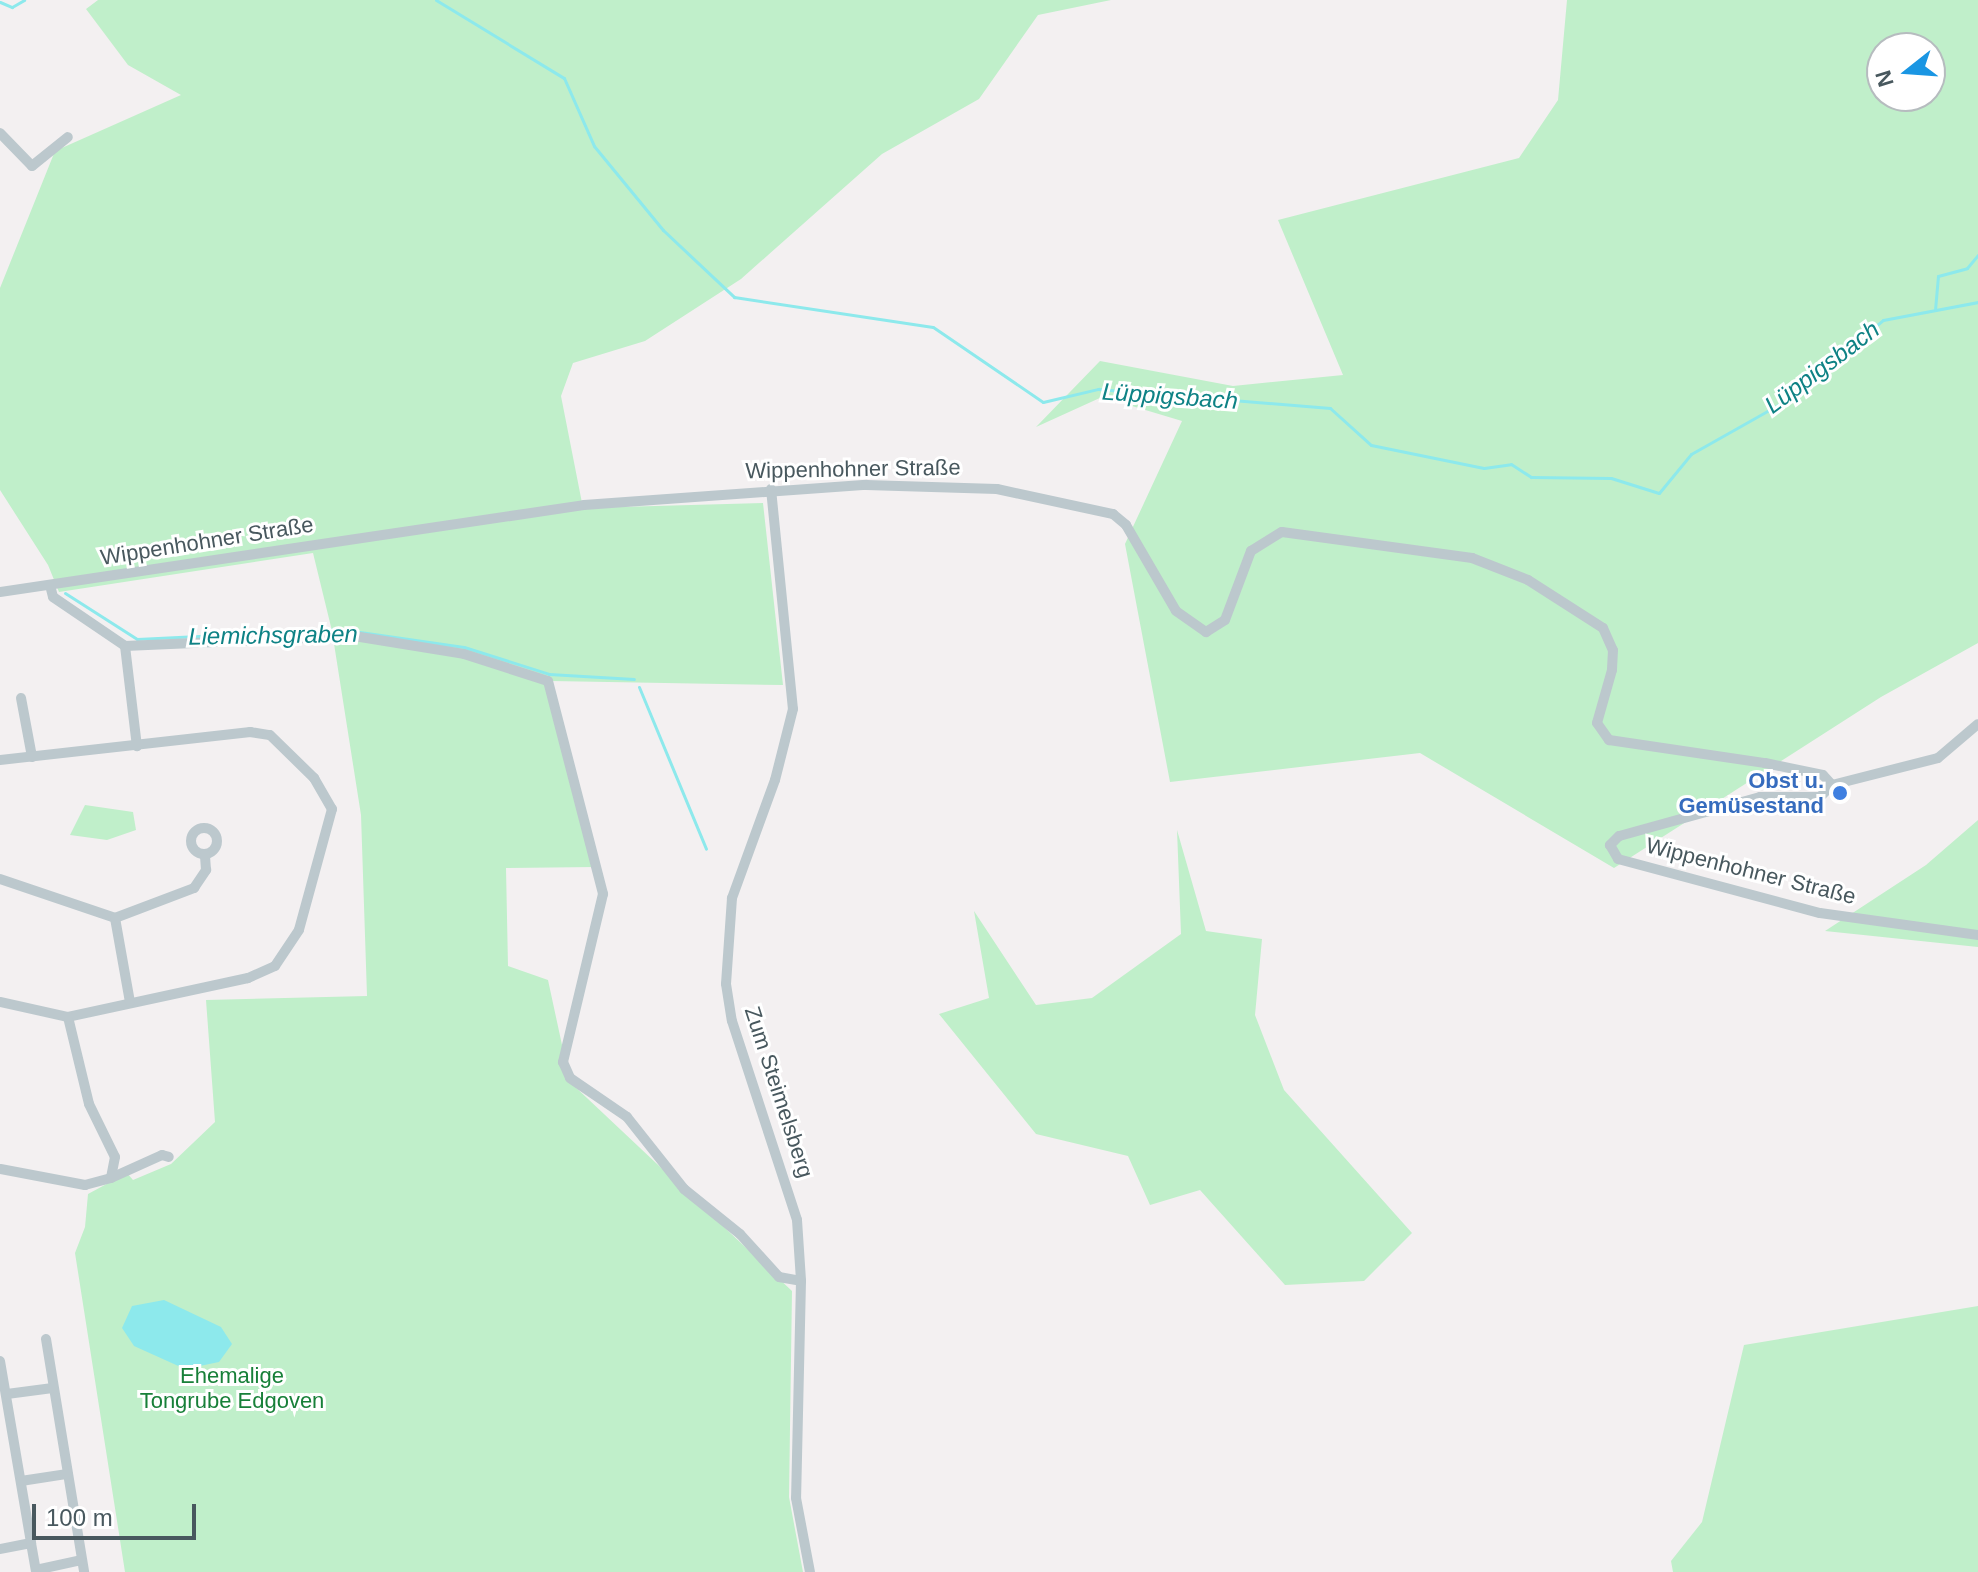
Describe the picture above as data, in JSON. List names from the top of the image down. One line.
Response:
{"streets":{"street":["Wippenhohner Straße","Zum Steimelsberg"]},"crossings":[["Wippenhohner Straße","Zum Steimelsberg"]],"water":["Lüppigsbach","Liemichsgraben"],"parks":["Ehemalige Tongrube Edgoven"],"places":["Obst u. Gemüsestand"],"scale_bar":"100 m","north":"left"}
